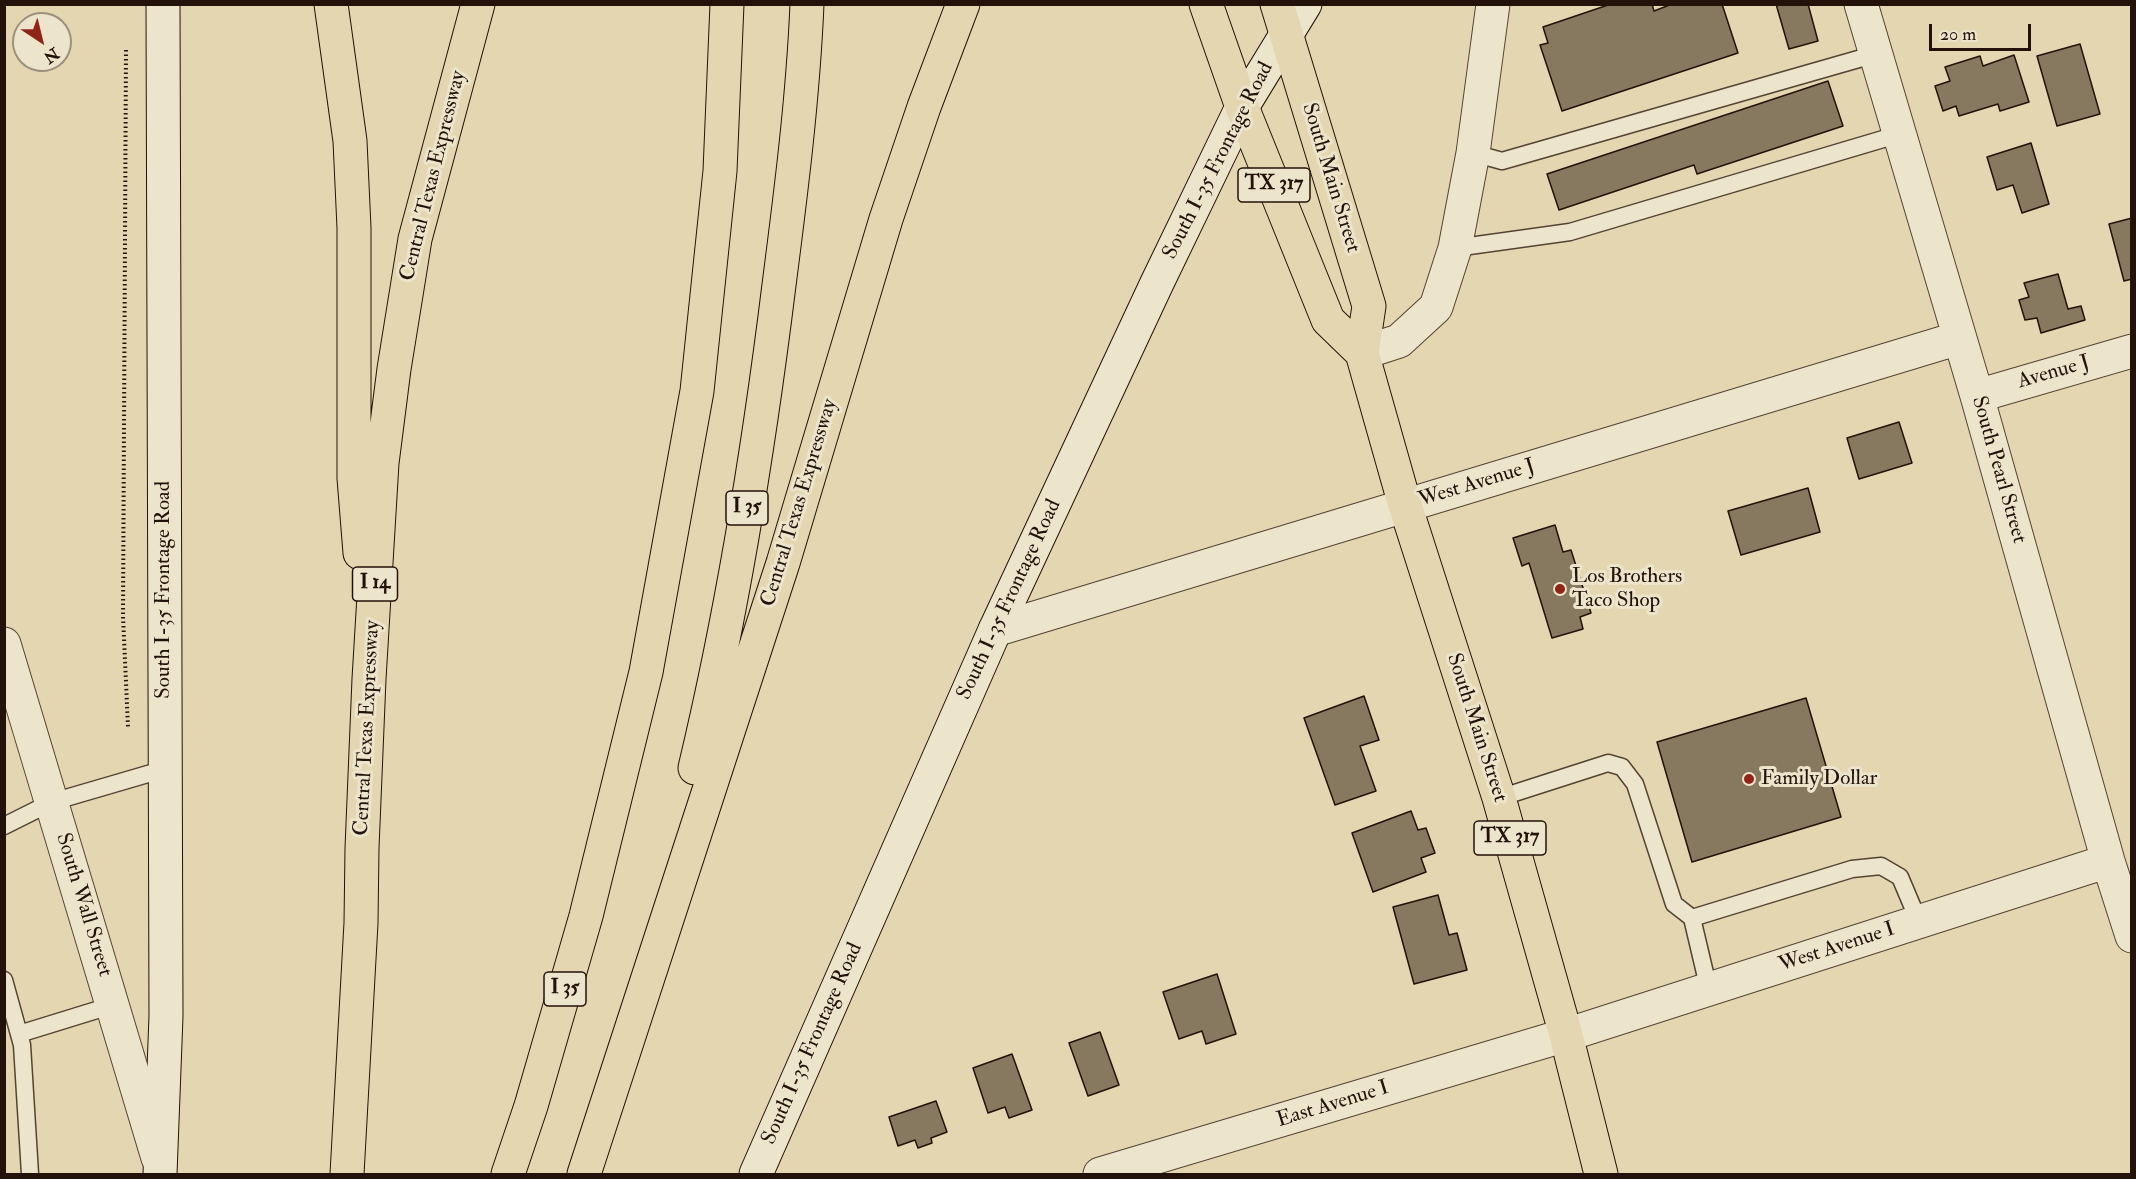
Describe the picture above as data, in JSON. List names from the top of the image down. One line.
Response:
{"streets":{"main road":["Central Texas Expressway","South Main Street","TX 317","I 35","I 14"],"street":["South I-35 Frontage Road","Avenue J","South Pearl Street","West Avenue J","South Wall Street","West Avenue I","East Avenue I"]},"crossings":[["South I-35 Frontage Road","South Main Street"],["South I-35 Frontage Road","TX 317"],["South I-35 Frontage Road","West Avenue J"],["South I-35 Frontage Road","South Wall Street"],["Central Texas Expressway","I 35"],["South Main Street","TX 317"],["South Main Street","West Avenue J"],["South Main Street","West Avenue I"],["South Main Street","East Avenue I"],["Avenue J","South Pearl Street"],["South Pearl Street","West Avenue J"],["South Pearl Street","West Avenue I"],["West Avenue I","East Avenue I"]],"places":["Los Brothers Taco Shop","Family Dollar"],"scale_bar":"20 m","north":"bottom right"}
